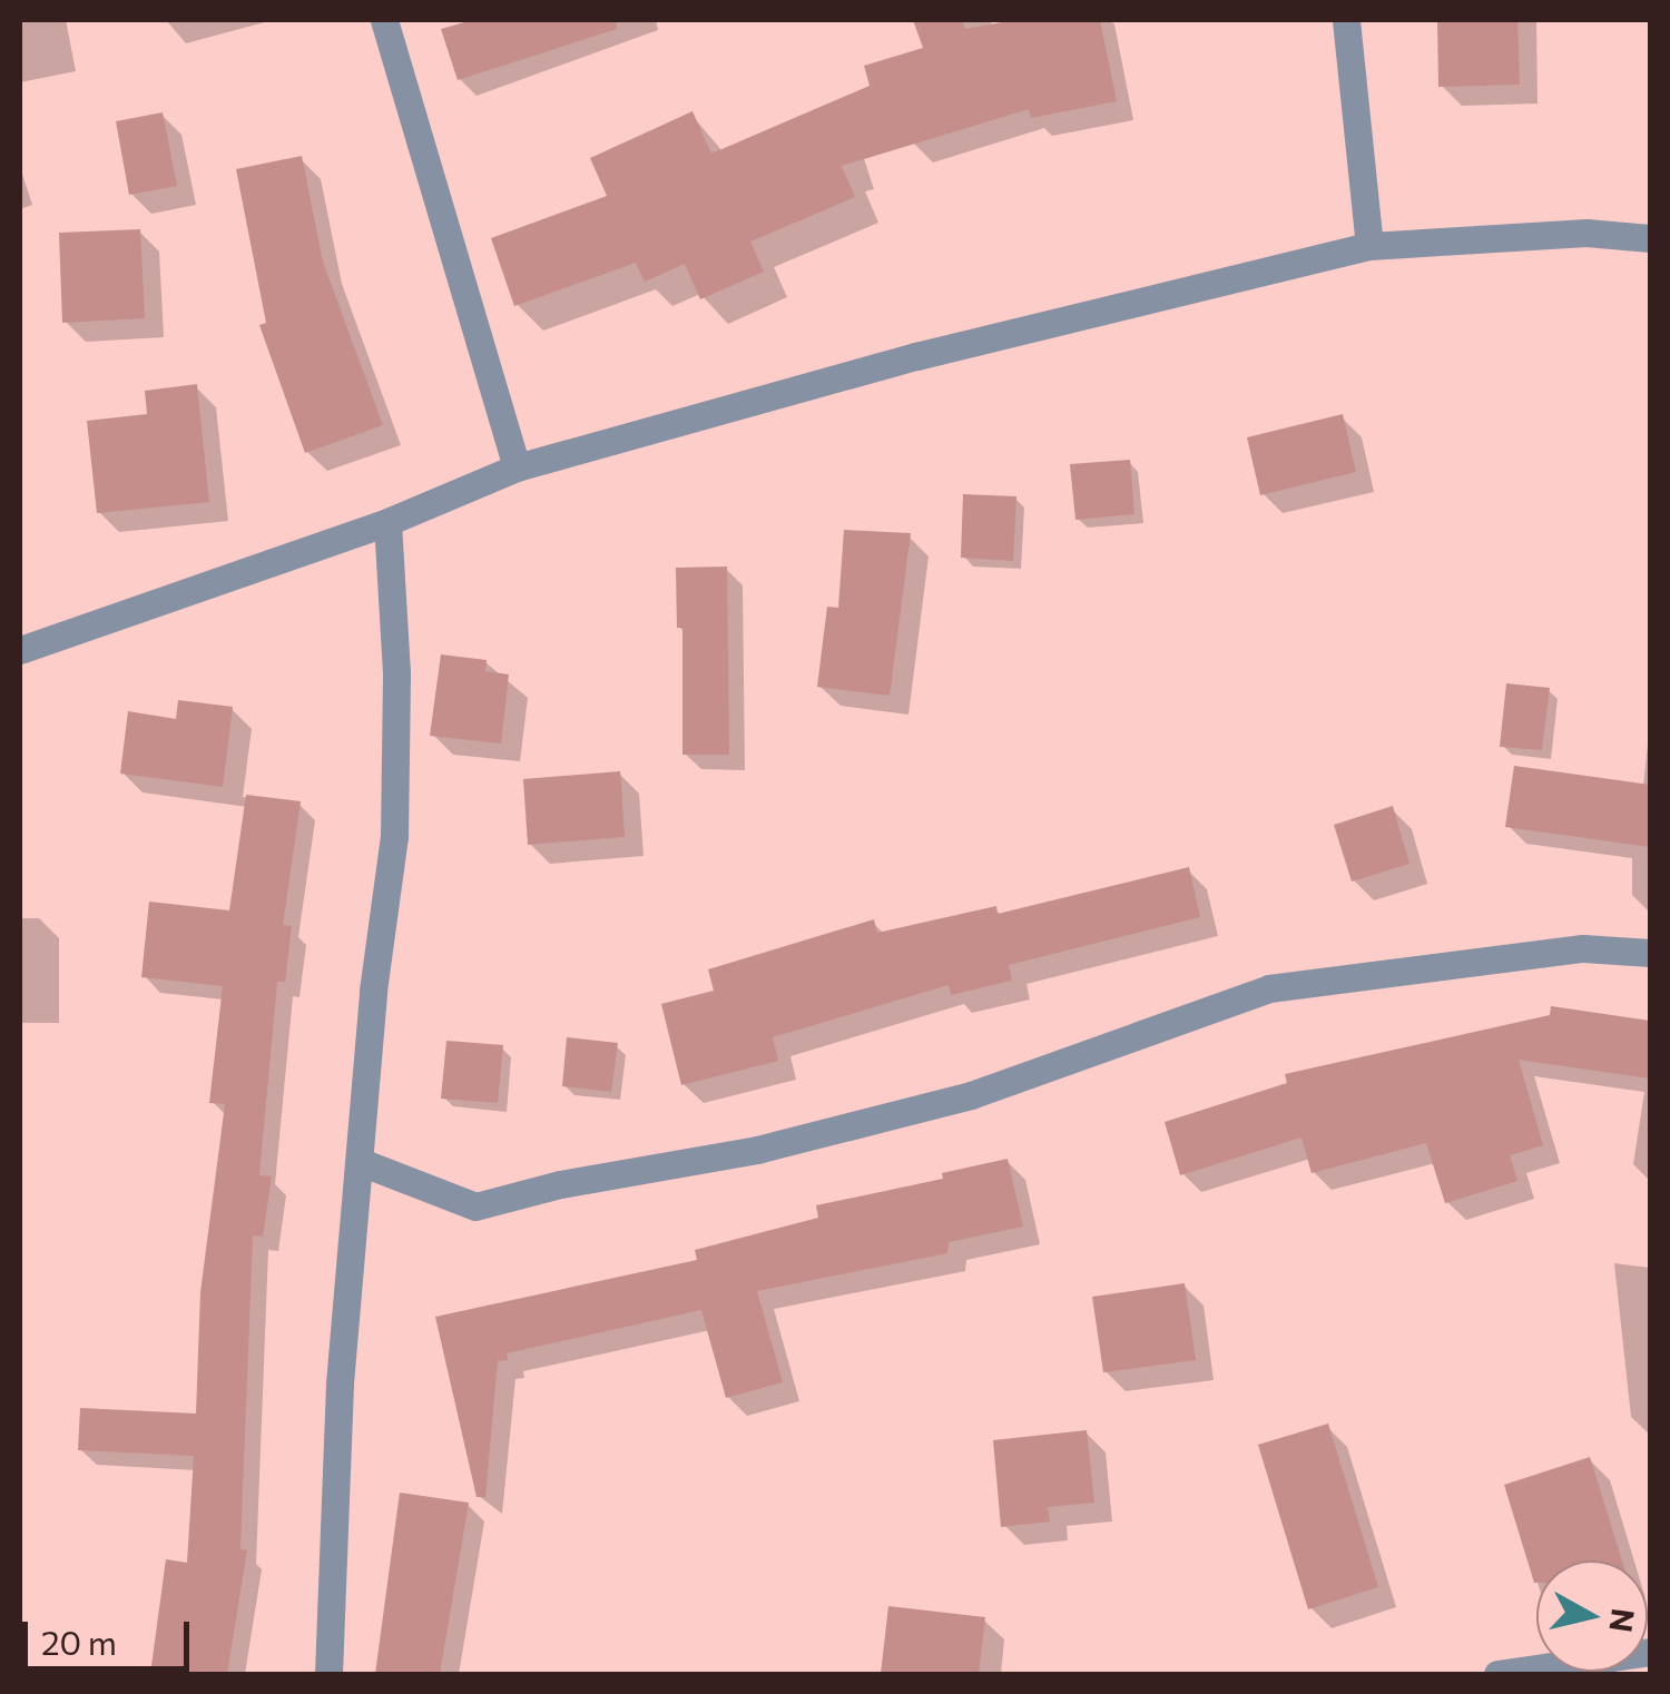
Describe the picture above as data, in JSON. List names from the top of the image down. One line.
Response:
{"scale_bar":"20 m","north":"right"}
